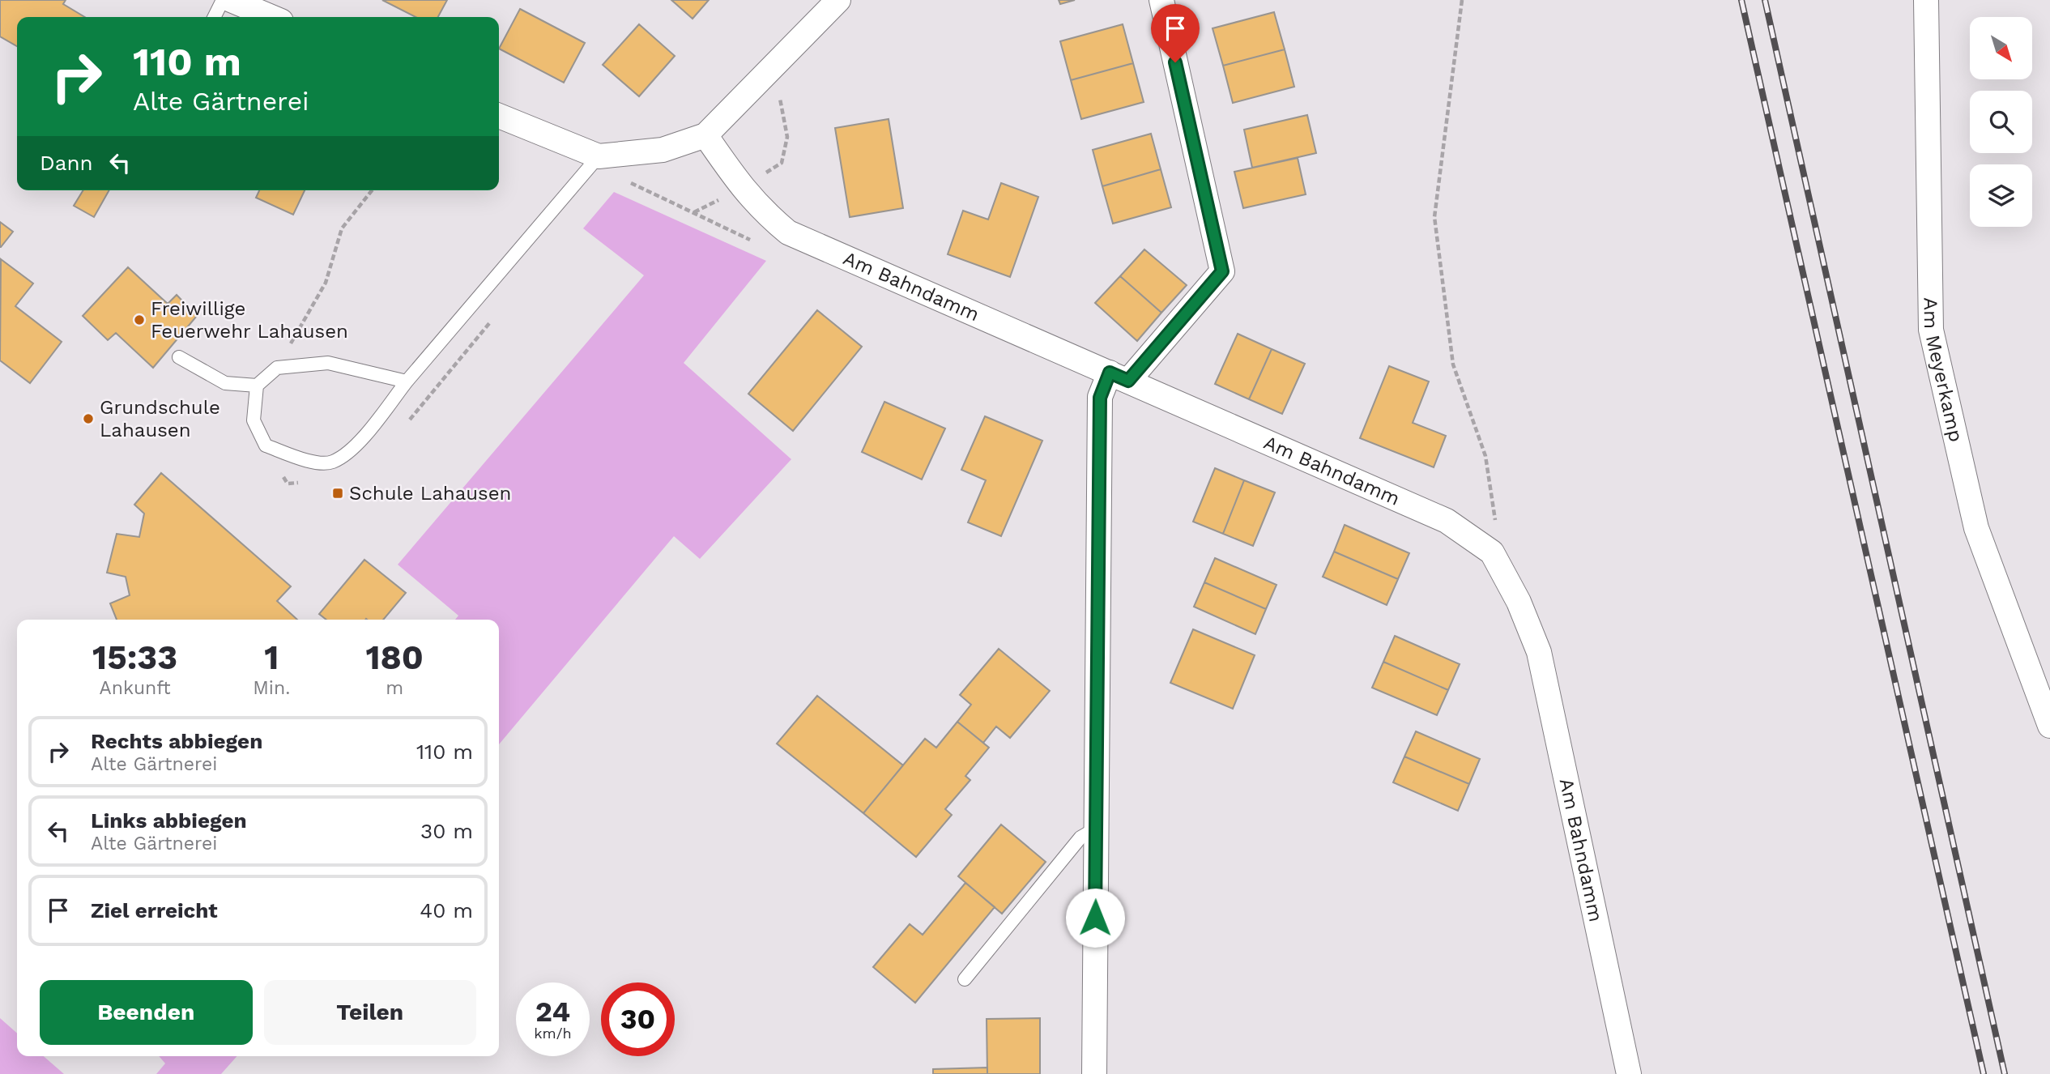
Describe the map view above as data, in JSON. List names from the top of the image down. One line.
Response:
{"streets":{"street":["Am Bahndamm","Am Meyerkamp"]},"places":{"other":["Freiwillige Feuerwehr Lahausen","Grundschule Lahausen"],"transit":["Schule Lahausen"]},"north":"bottom right","page":{"turn":["110 m","Alte Gärtnerei"],"then":"Dann","eta":["15:33","Ankunft","1","Min.","180","m"],"list":[{"name":"Rechts abbiegen","note":"Alte Gärtnerei","value":"110 m"},{"name":"Links abbiegen","note":"Alte Gärtnerei","value":"30 m"},{"name":"Ziel erreicht","value":"40 m"}],"buttons":["Beenden","Teilen"],"speed":"24 km/h","limit":"30"}}
